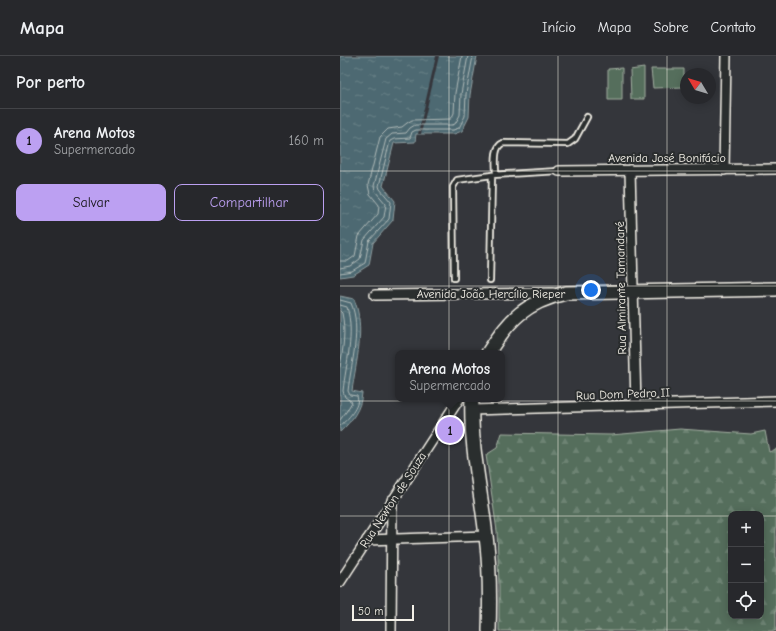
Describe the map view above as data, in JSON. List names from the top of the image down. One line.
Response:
{"streets":{"main road":["Avenida João Hercílio Rieper"],"street":["Avenida José Bonifácio","Rua Almirante Tamandaré","Rua Dom Pedro II","Rua Newton de Souza"]},"crossings":[["Avenida José Bonifácio","Rua Almirante Tamandaré"],["Rua Almirante Tamandaré","Avenida João Hercílio Rieper"],["Rua Almirante Tamandaré","Rua Dom Pedro II"]],"scale_bar":"50 m","north":"top left","page":{"header":"Mapa","nav":["Início","Mapa","Sobre","Contato"],"heading":"Por perto","list":[{"mark":"1","name":"Arena Motos","note":"Supermercado","value":"160 m"}],"buttons":["Salvar","Compartilhar"],"popup":["Arena Motos","Supermercado"],"pins":"1","map_buttons":["+","−"],"scale":"50 m"}}
